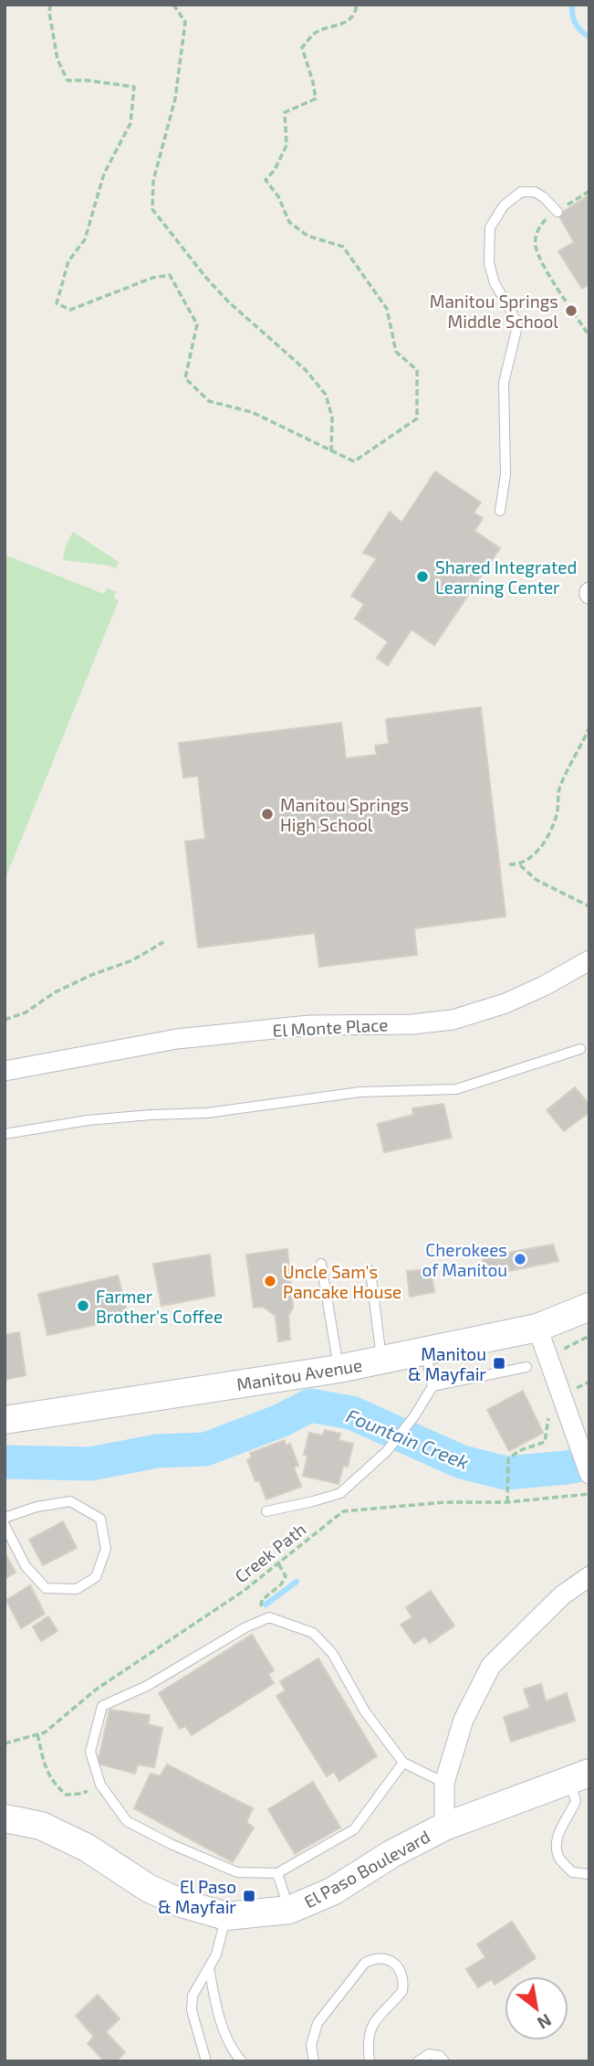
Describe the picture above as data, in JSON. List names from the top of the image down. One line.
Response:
{"streets":{"street":["El Monte Place","Manitou Avenue","El Paso Boulevard"],"path":["Creek Path"]},"water":["Fountain Creek"],"places":{"other":["Manitou Springs Middle School","Shared Integrated Learning Center","Manitou Springs High School","Cherokees of Manitou","Uncle Sam's Pancake House","Farmer Brother's Coffee"],"transit":["Manitou & Mayfair","El Paso & Mayfair"]},"north":"bottom right"}
